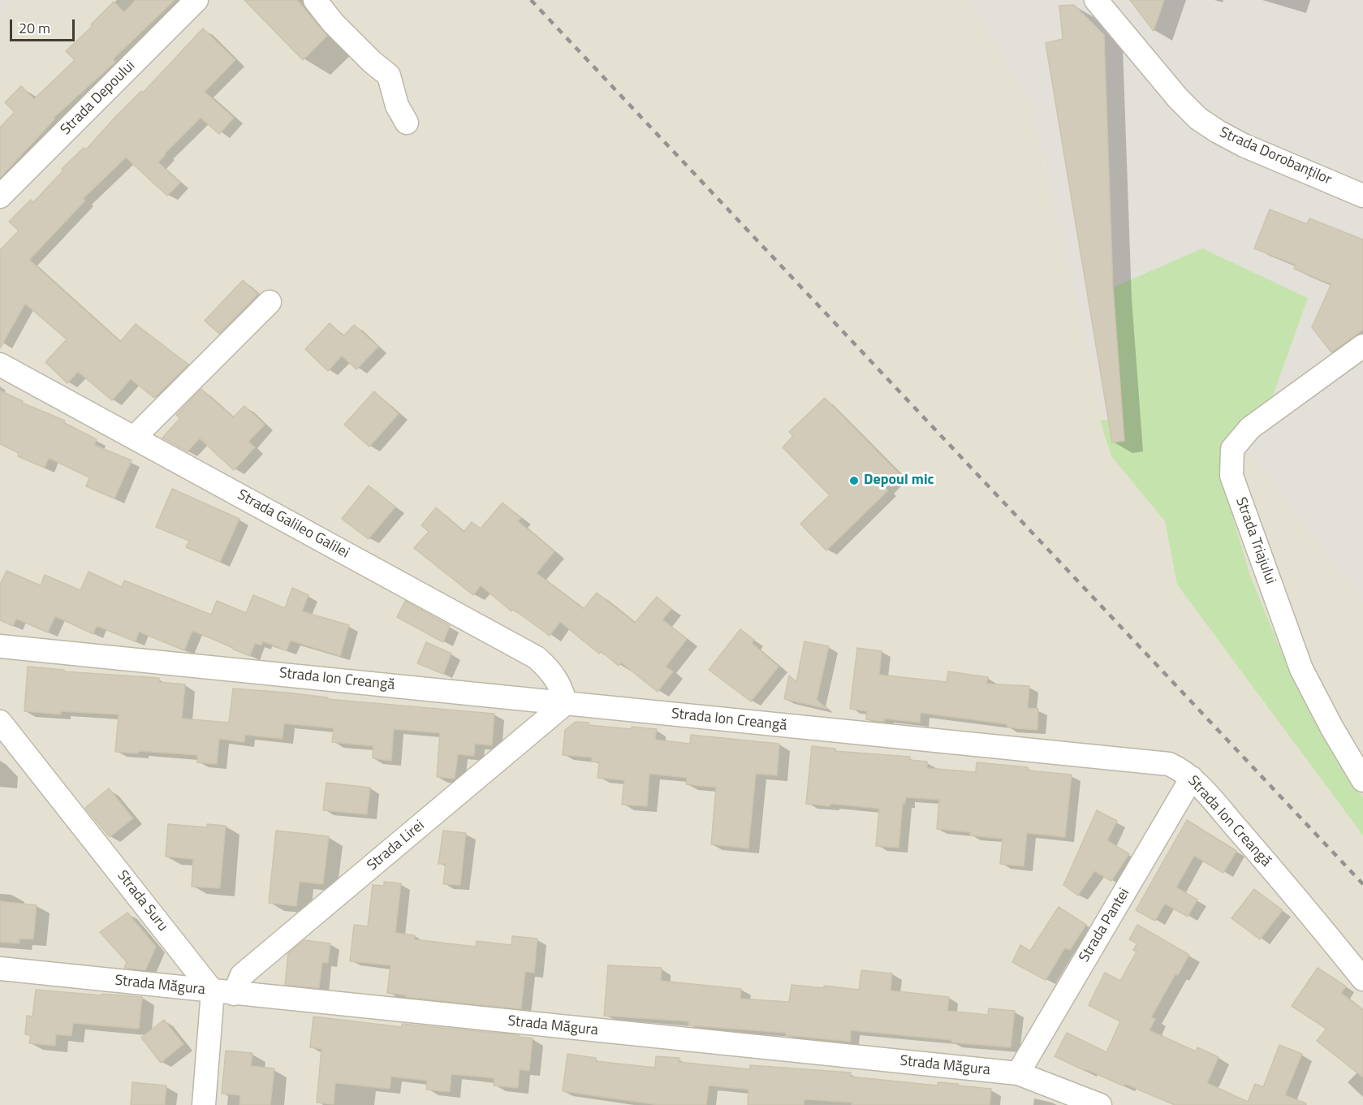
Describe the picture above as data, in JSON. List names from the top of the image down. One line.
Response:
{"streets":{"street":["Strada Depoului","Strada Dorobanților","Strada Galileo Galilei","Strada Triajului","Strada Ion Creangă","Strada Lirei","Strada Suru","Strada Pantei","Strada Măgura"]},"crossings":[["Strada Galileo Galilei","Strada Ion Creangă"],["Strada Galileo Galilei","Strada Lirei"],["Strada Ion Creangă","Strada Lirei"],["Strada Ion Creangă","Strada Pantei"],["Strada Lirei","Strada Suru"],["Strada Lirei","Strada Măgura"],["Strada Suru","Strada Măgura"],["Strada Pantei","Strada Măgura"]],"places":["Depoul mic"],"scale_bar":"20 m"}
